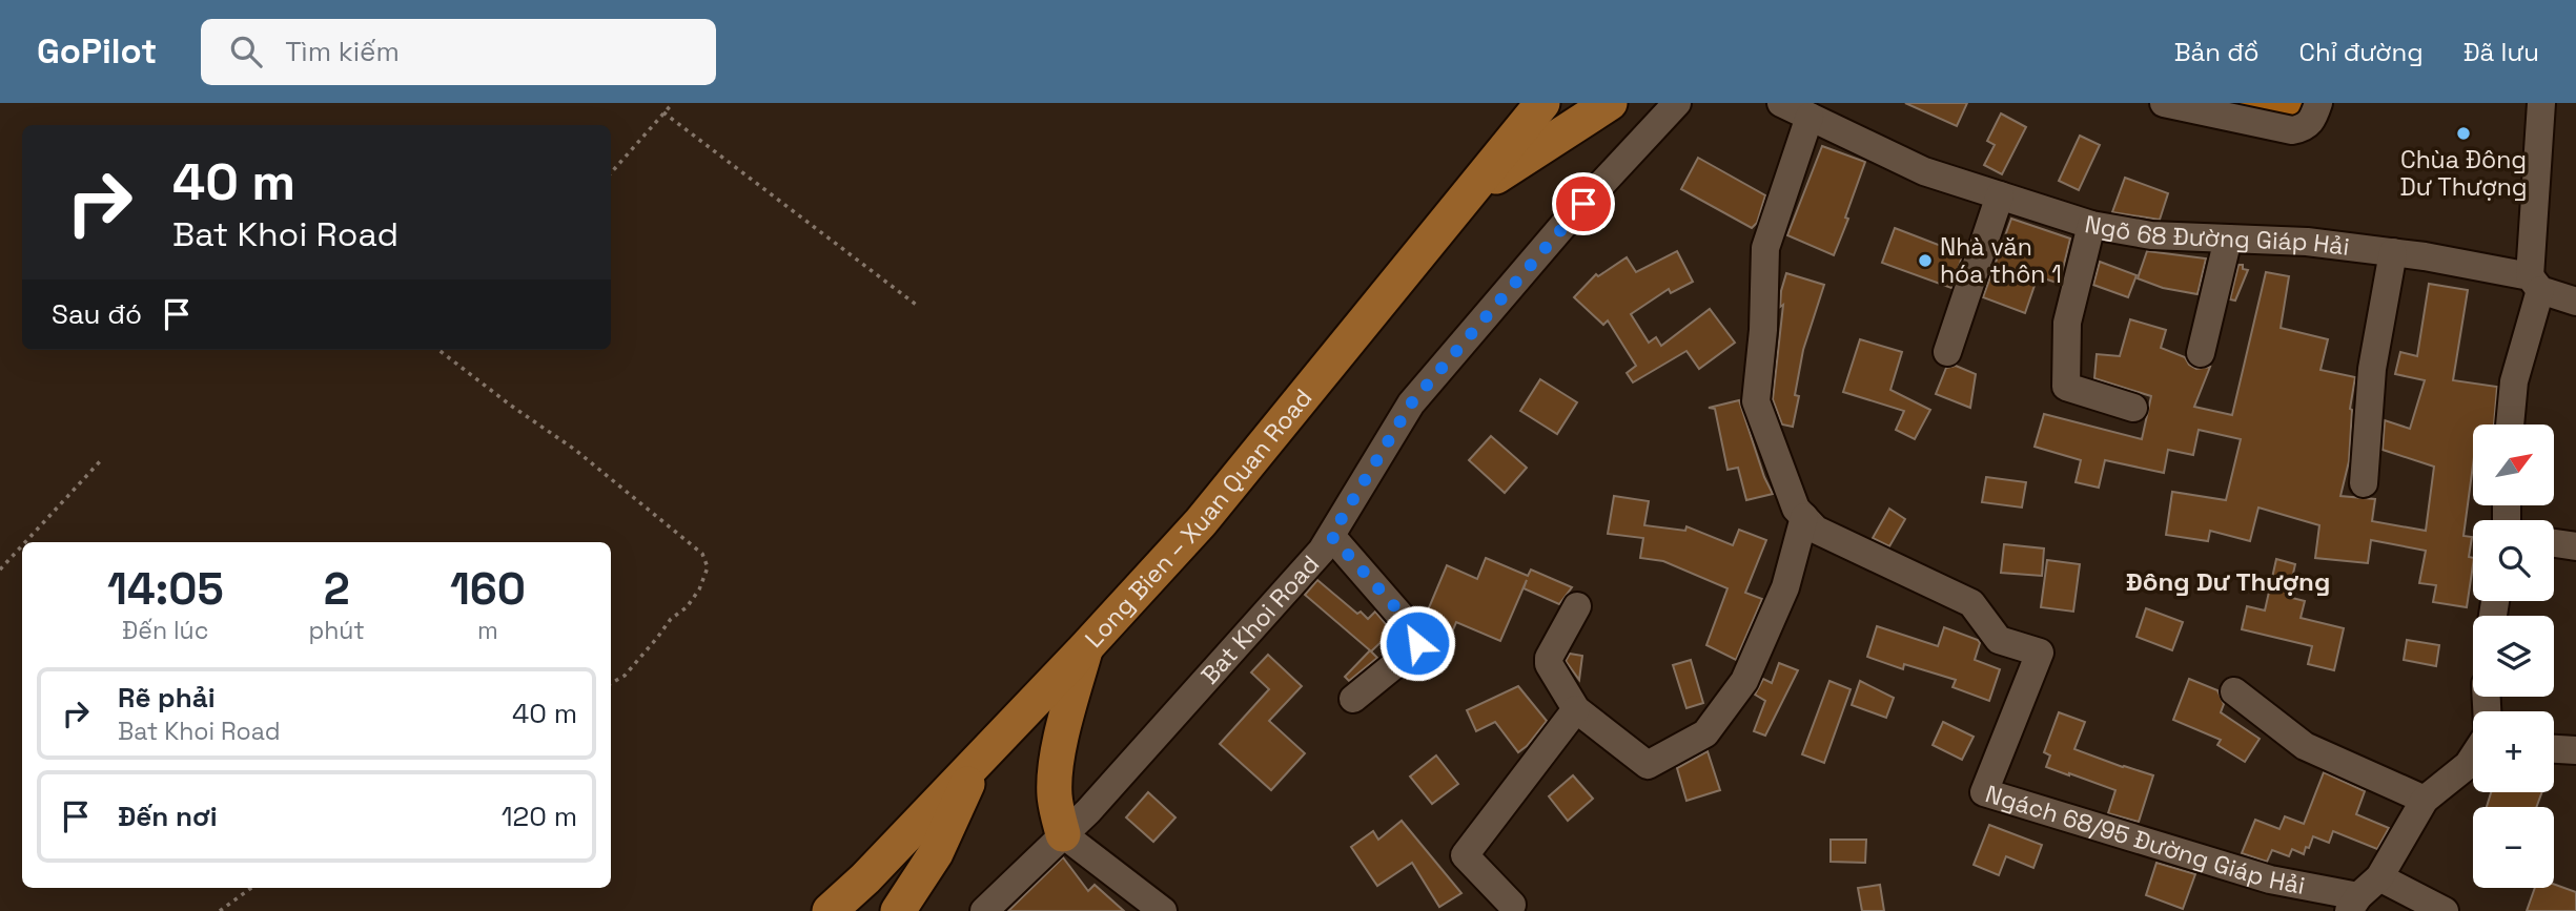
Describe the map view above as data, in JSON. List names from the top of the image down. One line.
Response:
{"streets":{"main road":["Long Bien – Xuan Quan Road"],"street":["Ngõ 68 Đường Giáp Hải","Bat Khoi Road","Ngách 68/95 Đường Giáp Hải"]},"crossings":[["Ngõ 68 Đường Giáp Hải","Ngách 68/95 Đường Giáp Hải"]],"districts":["Đông Dư Thượng"],"places":["Chùa Đông Dư Thượng","Nhà văn hóa thôn 1"],"north":"top right","page":{"header":"GoPilot","search":"Tìm kiếm","nav":["Bản đồ","Chỉ đường","Đã lưu"],"turn":["40 m","Bat Khoi Road"],"then":"Sau đó","map_buttons":["+","−"],"eta":["14:05","Đến lúc","2","phút","160","m"],"list":[{"name":"Rẽ phải","note":"Bat Khoi Road","value":"40 m"},{"name":"Đến nơi","value":"120 m"}]}}
